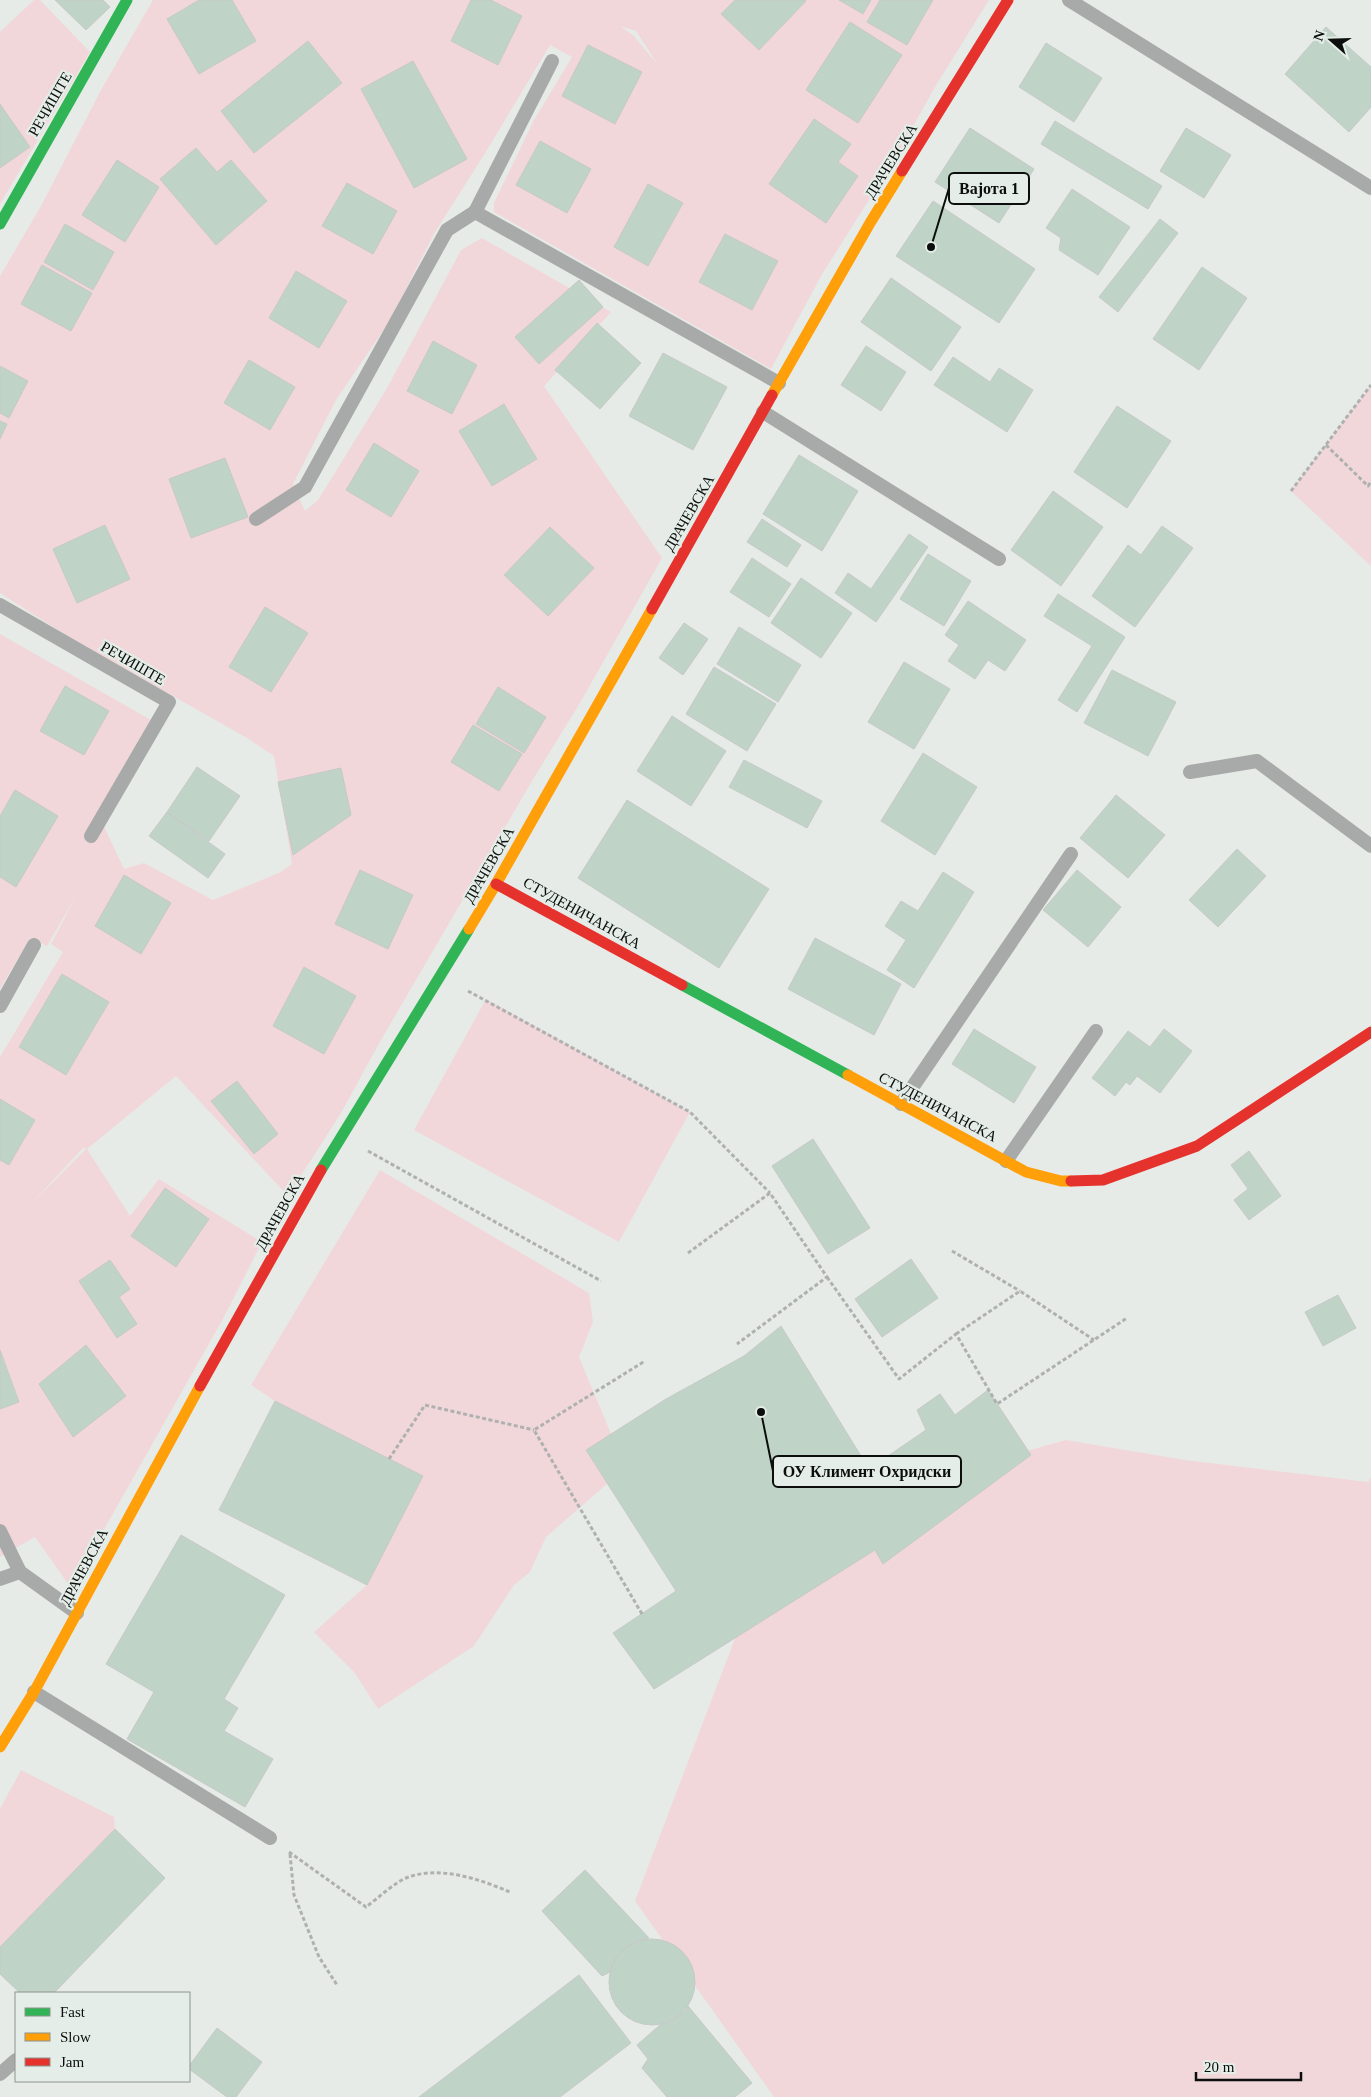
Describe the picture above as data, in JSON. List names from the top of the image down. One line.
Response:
{"streets":{"main road":["РЕЧИШТЕ","ДРАЧЕВСКА","СТУДЕНИЧАНСКА"]},"crossings":[["ДРАЧЕВСКА","СТУДЕНИЧАНСКА"]],"places":["Вајота 1","ОУ Климент Охридски"],"legend":["Fast","Slow","Jam"],"scale_bar":"20 m","north":"left"}
